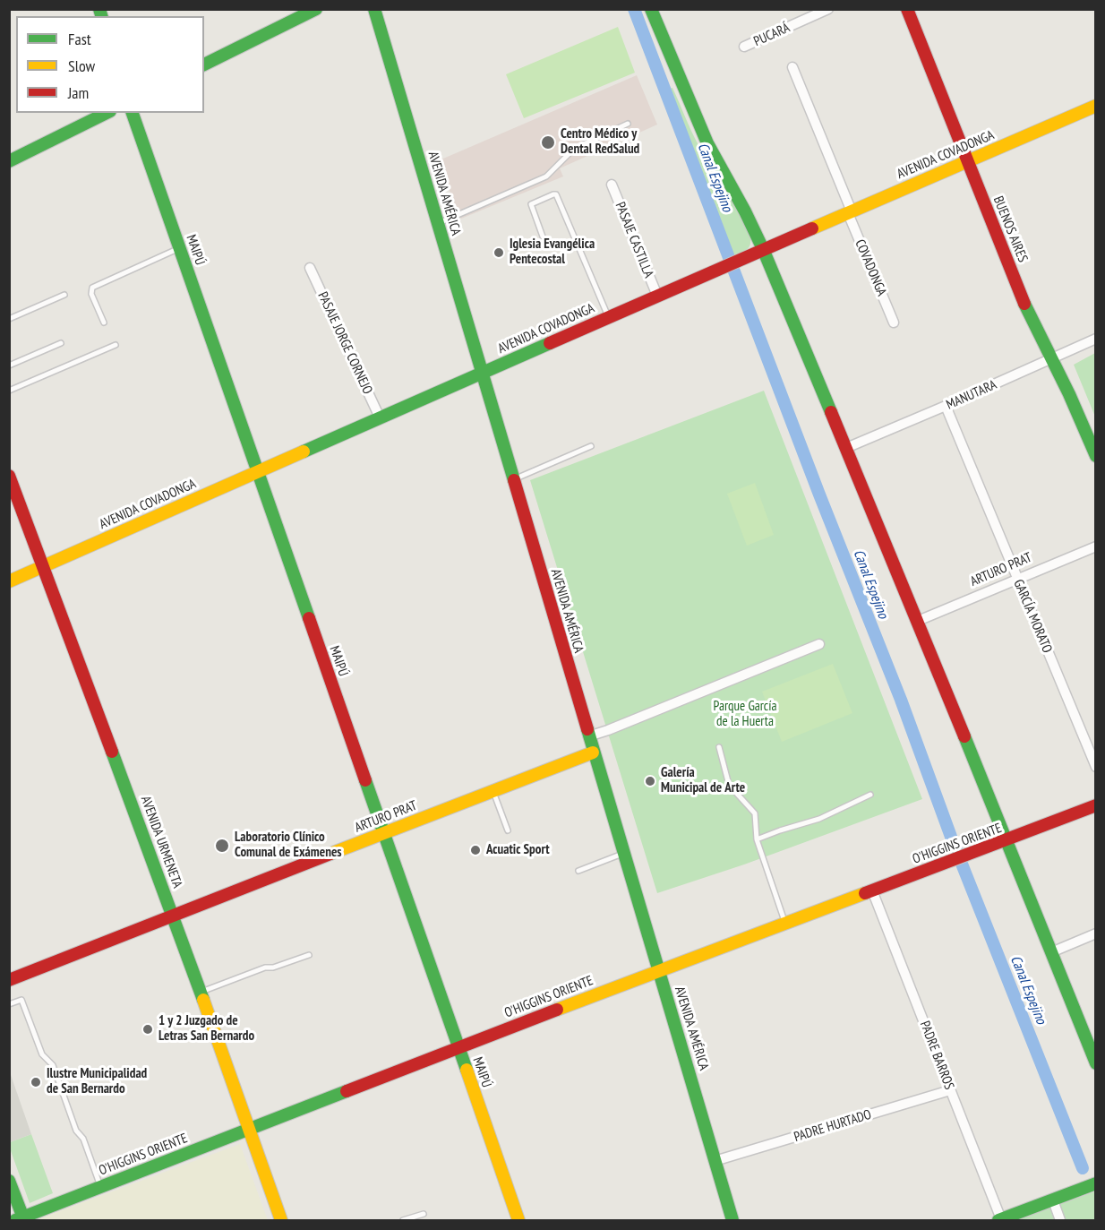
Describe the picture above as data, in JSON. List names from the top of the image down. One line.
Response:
{"streets":{"street":["PUCARÁ","AVENIDA COVADONGA","AVENIDA AMÉRICA","BUENOS AIRES","PASAJE CASTILLA","MAIPÚ","COVADONGA","PASAJE JORGE CORNEJO","MANUTARA","ARTURO PRAT","GARCÍA MORATO","AVENIDA URMENETA","O'HIGGINS ORIENTE","PADRE BARROS","PADRE HURTADO"]},"crossings":[["AVENIDA COVADONGA","AVENIDA AMÉRICA"],["AVENIDA COVADONGA","BUENOS AIRES"],["AVENIDA COVADONGA","PASAJE CASTILLA"],["AVENIDA COVADONGA","MAIPÚ"],["AVENIDA COVADONGA","COVADONGA"],["AVENIDA COVADONGA","PASAJE JORGE CORNEJO"],["AVENIDA COVADONGA","AVENIDA URMENETA"],["AVENIDA AMÉRICA","ARTURO PRAT"],["AVENIDA AMÉRICA","O'HIGGINS ORIENTE"],["AVENIDA AMÉRICA","PADRE HURTADO"],["BUENOS AIRES","MANUTARA"],["MAIPÚ","ARTURO PRAT"],["MAIPÚ","O'HIGGINS ORIENTE"],["MANUTARA","GARCÍA MORATO"],["ARTURO PRAT","GARCÍA MORATO"],["ARTURO PRAT","AVENIDA URMENETA"],["AVENIDA URMENETA","O'HIGGINS ORIENTE"],["O'HIGGINS ORIENTE","PADRE BARROS"],["PADRE BARROS","PADRE HURTADO"]],"water":["Canal Espejino"],"parks":["Parque García de la Huerta"],"places":["Centro Médico y Dental RedSalud","Iglesia Evangélica Pentecostal","Galería Municipal de Arte","Laboratorio Clínico Comunal de Exámenes","Acuatic Sport","1 y 2 Juzgado de Letras San Bernardo","Ilustre Municipalidad de San Bernardo"],"legend":["Fast","Slow","Jam"]}
